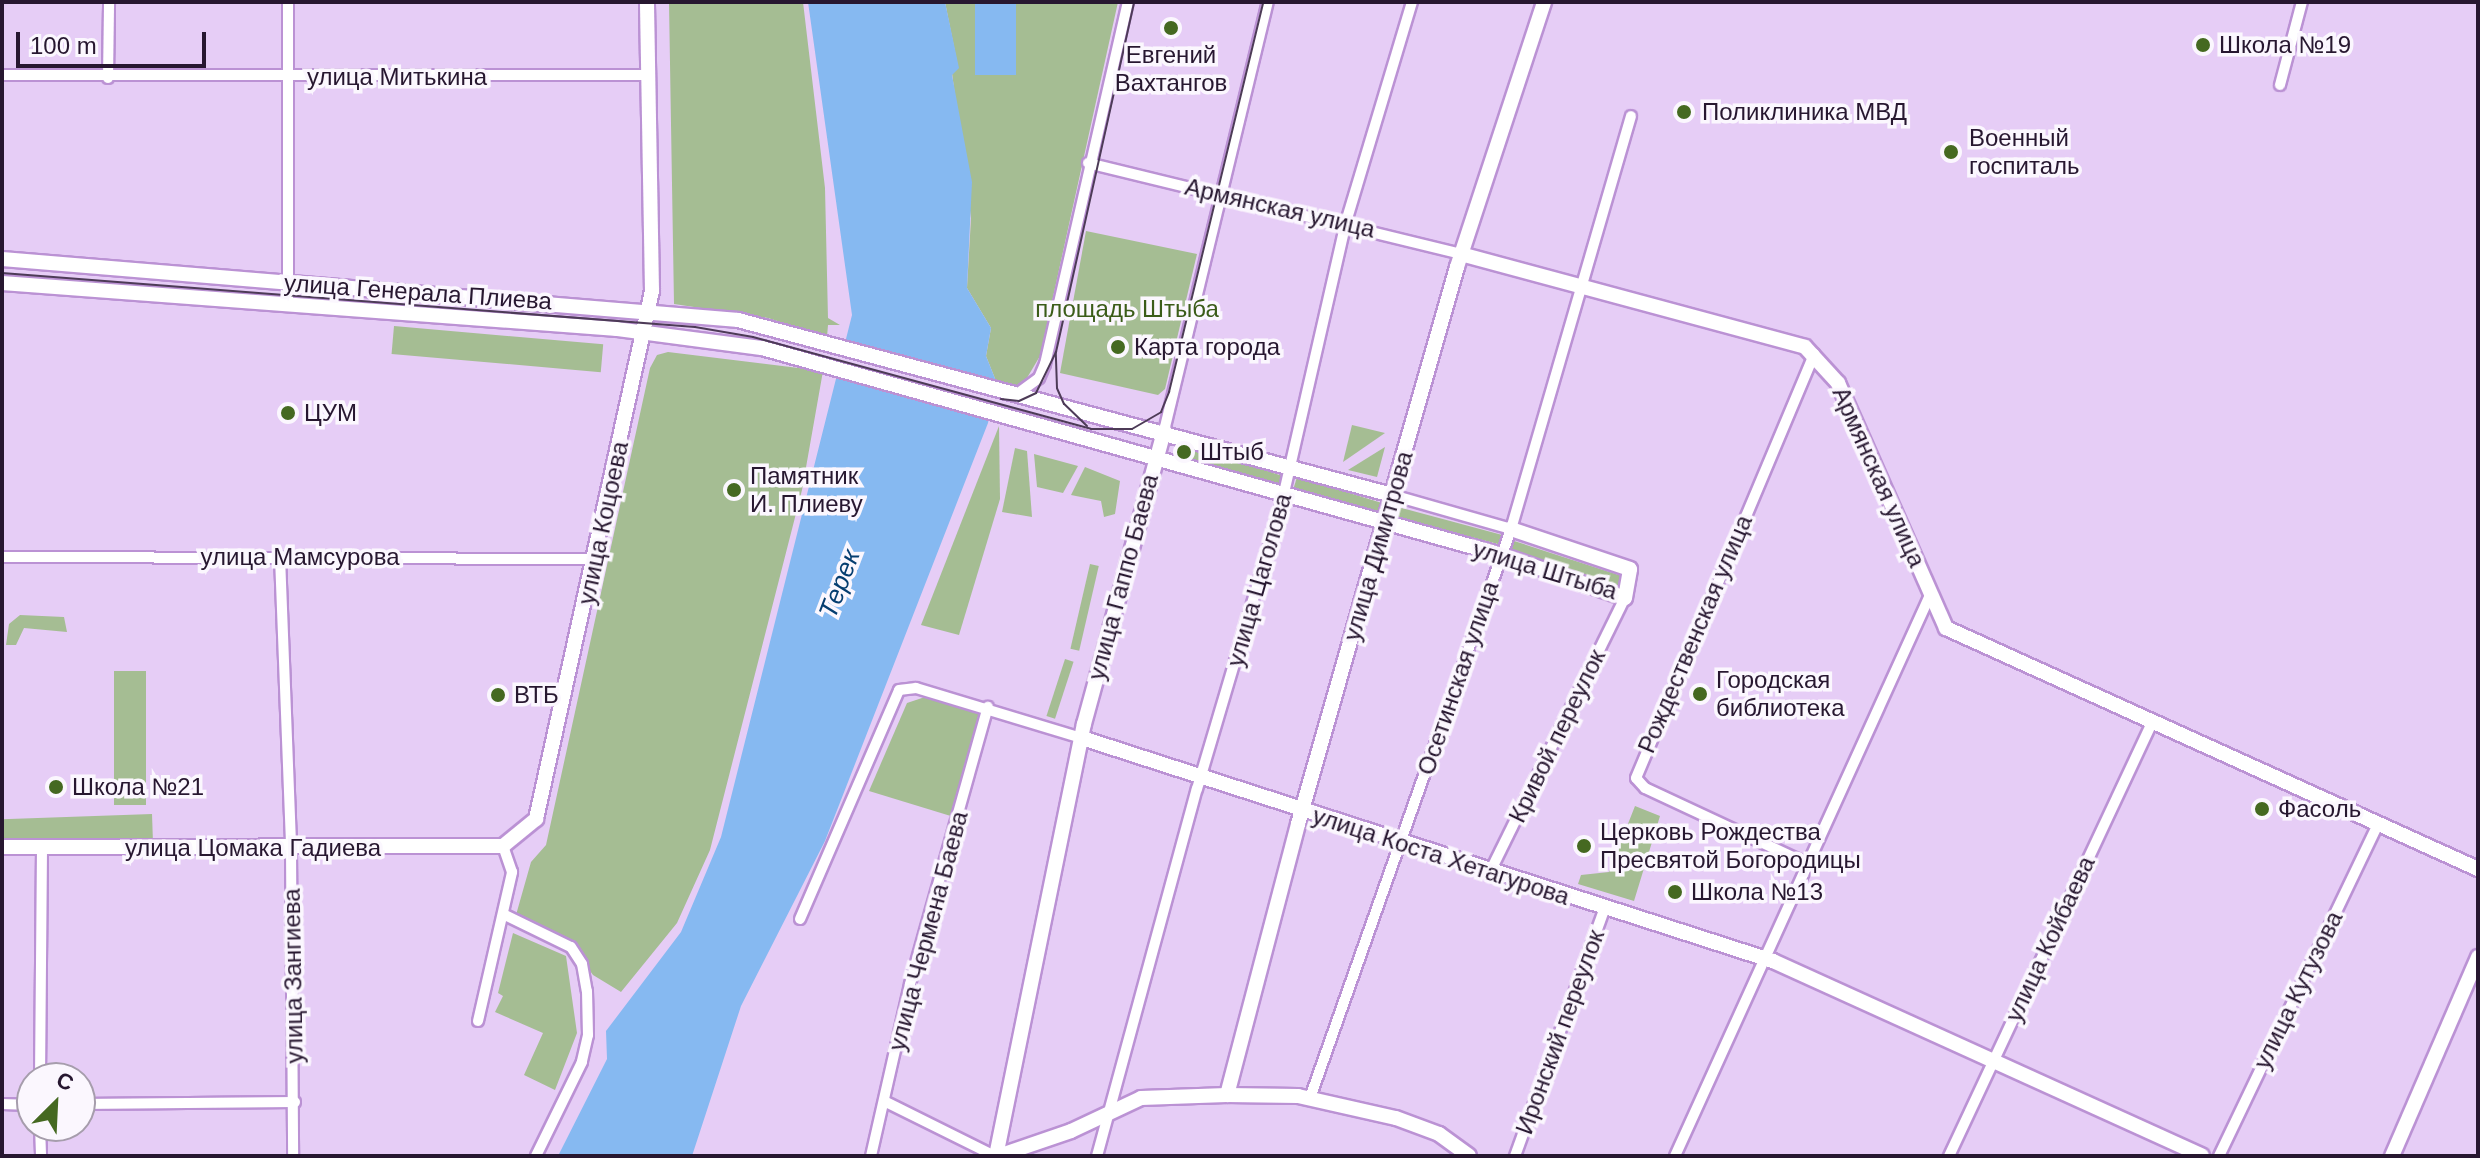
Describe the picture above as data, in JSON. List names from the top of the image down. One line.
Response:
{"streets":{"main road":["Армянская улица","улица Генерала Плиева","улица Коцоева","улица Димитрова","улица Штыба","улица Гаппо Баева","улица Цомака Гадиева","улица Коста Хетагурова"],"street":["улица Митькина","улица Мамсурова","улица Цаголова","Рождественская улица","Осетинская улица","Кривой переулок","улица Чермена Баева","улица Койбаева","улица Зангиева","улица Кутузова","Иронский переулок"]},"crossings":[["улица Митькина","улица Коцоева"],["Армянская улица","улица Димитрова"],["Армянская улица","улица Гаппо Баева"],["Армянская улица","улица Цаголова"],["Армянская улица","Рождественская улица"],["Армянская улица","Осетинская улица"],["Армянская улица","улица Койбаева"],["Армянская улица","улица Кутузова"],["улица Генерала Плиева","улица Коцоева"],["улица Генерала Плиева","улица Штыба"],["улица Коцоева","улица Мамсурова"],["улица Коцоева","улица Цомака Гадиева"],["улица Димитрова","улица Штыба"],["улица Димитрова","улица Коста Хетагурова"],["улица Мамсурова","улица Зангиева"],["улица Штыба","улица Гаппо Баева"],["улица Штыба","улица Цаголова"],["улица Штыба","Осетинская улица"],["улица Штыба","Кривой переулок"],["улица Гаппо Баева","улица Коста Хетагурова"],["улица Цаголова","улица Коста Хетагурова"],["Осетинская улица","улица Коста Хетагурова"],["Кривой переулок","улица Коста Хетагурова"],["улица Цомака Гадиева","улица Зангиева"],["улица Коста Хетагурова","улица Чермена Баева"],["улица Коста Хетагурова","улица Койбаева"],["улица Коста Хетагурова","Иронский переулок"]],"water":["Терек"],"parks":["площадь Штыба"],"places":["Евгений Вахтангов","Школа №19","Поликлиника МВД","Военный госпиталь","Карта города","ЦУМ","Штыб","Памятник И. Плиеву","Городская библиотека","ВТБ","Школа №21","Фасоль","Церковь Рождества Пресвятой Богородицы","Школа №13"],"scale_bar":"100 m","north":"top right"}
